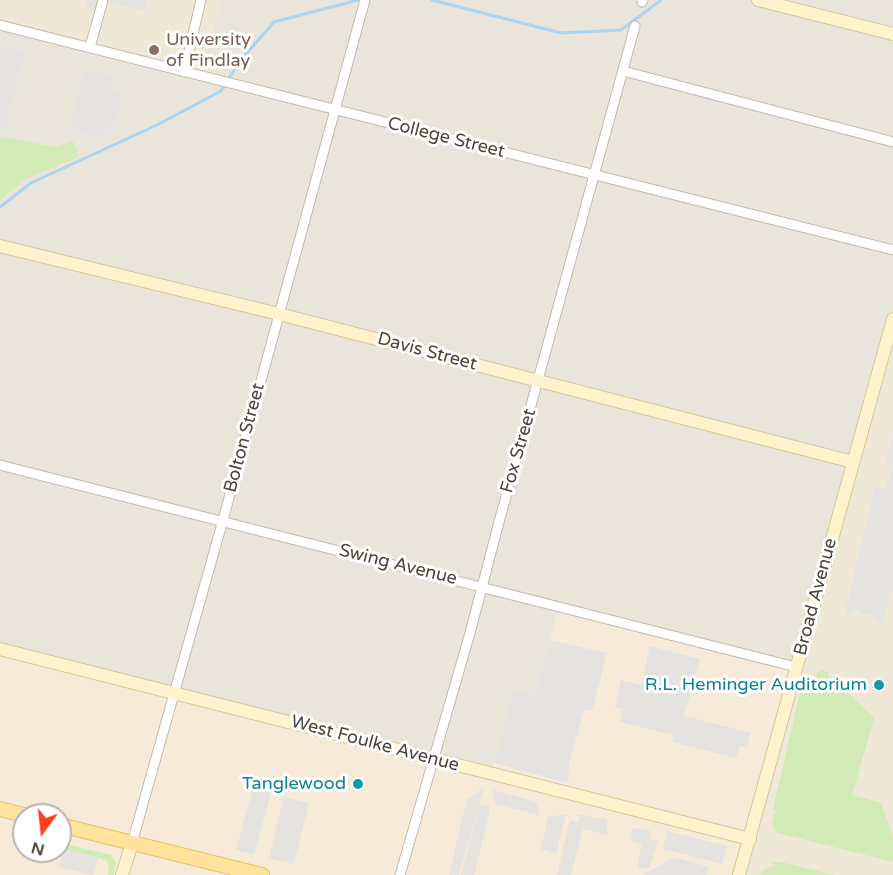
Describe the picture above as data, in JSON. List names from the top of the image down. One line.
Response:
{"streets":{"street":["College Street","Davis Street","Bolton Street","Fox Street","Swing Avenue","Broad Avenue","West Foulke Avenue"]},"crossings":[["College Street","Bolton Street"],["College Street","Fox Street"],["Davis Street","Bolton Street"],["Davis Street","Fox Street"],["Davis Street","Broad Avenue"],["Bolton Street","Swing Avenue"],["Bolton Street","West Foulke Avenue"],["Fox Street","Swing Avenue"],["Fox Street","West Foulke Avenue"],["Swing Avenue","Broad Avenue"],["Broad Avenue","West Foulke Avenue"]],"places":["University of Findlay","R.L. Heminger Auditorium","Tanglewood"],"north":"bottom"}
